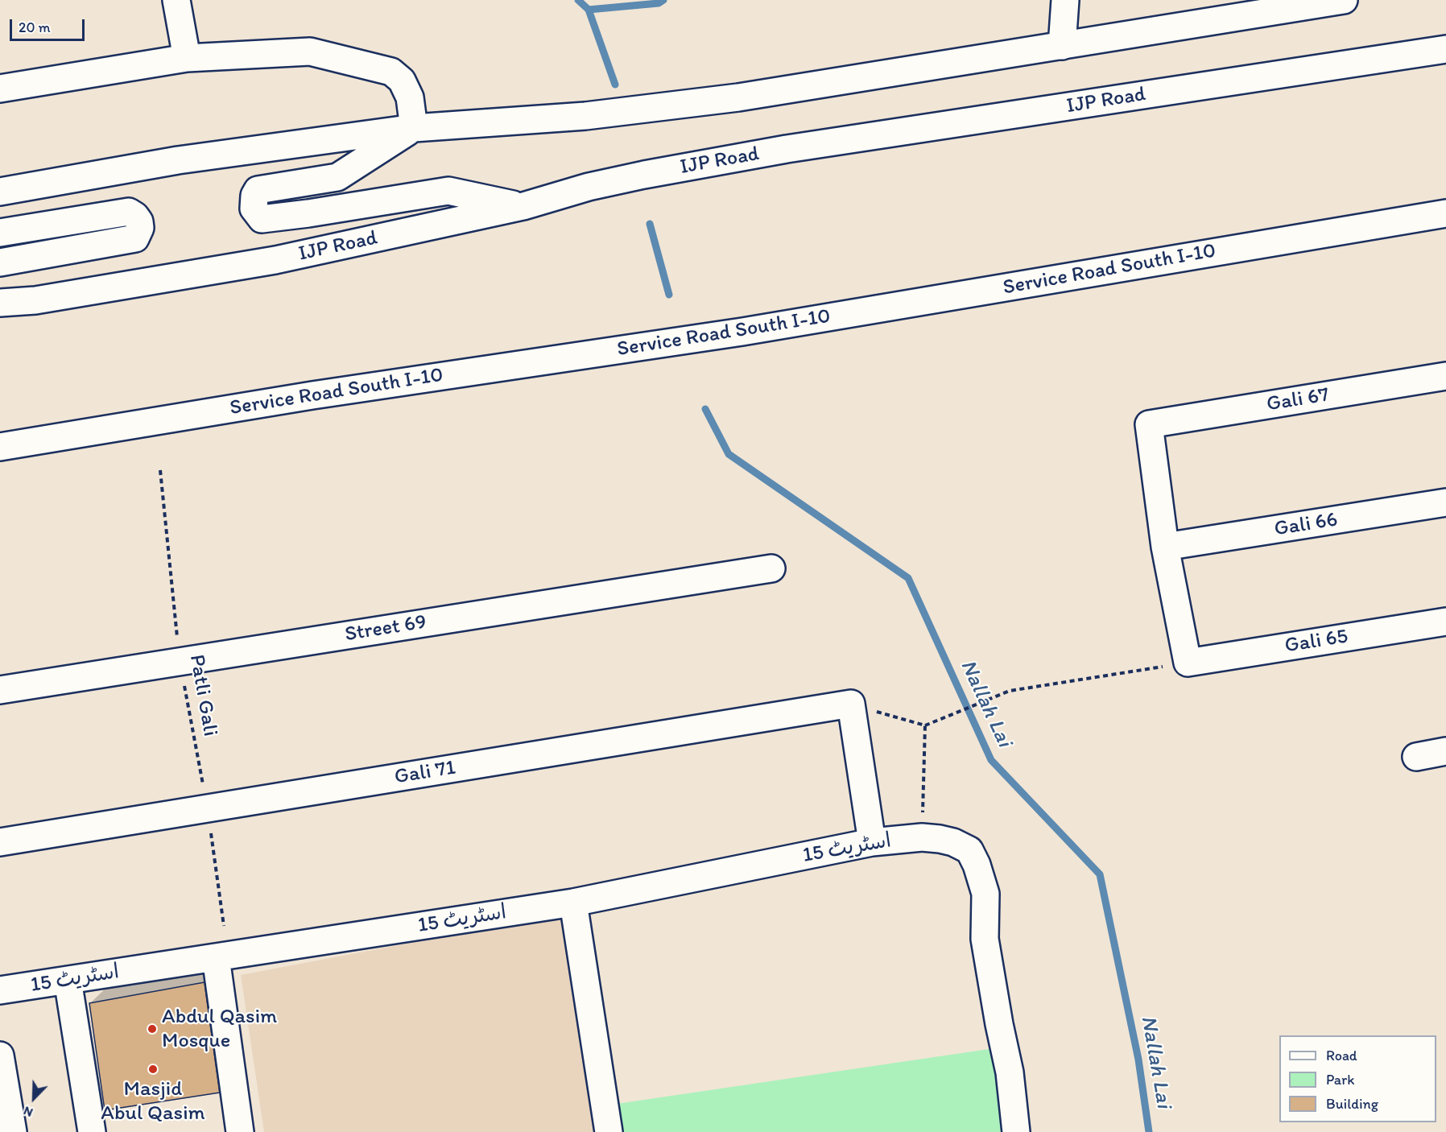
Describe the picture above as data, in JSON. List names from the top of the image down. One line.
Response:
{"streets":{"main road":["IJP Road","Service Road South I-10","Gali 67","Gali 66","Street 69","Gali 65","Gali 71","اسٹریٹ 15"],"path":["Patli Gali"]},"crossings":[["Gali 67","Gali 66"],["Street 69","Patli Gali"],["Patli Gali","Gali 71"]],"water":["Nallah Lai"],"places":["Abdul Qasim Mosque","Masjid Abul Qasim"],"legend":["Road","Park","Building"],"scale_bar":"20 m","north":"bottom left"}
